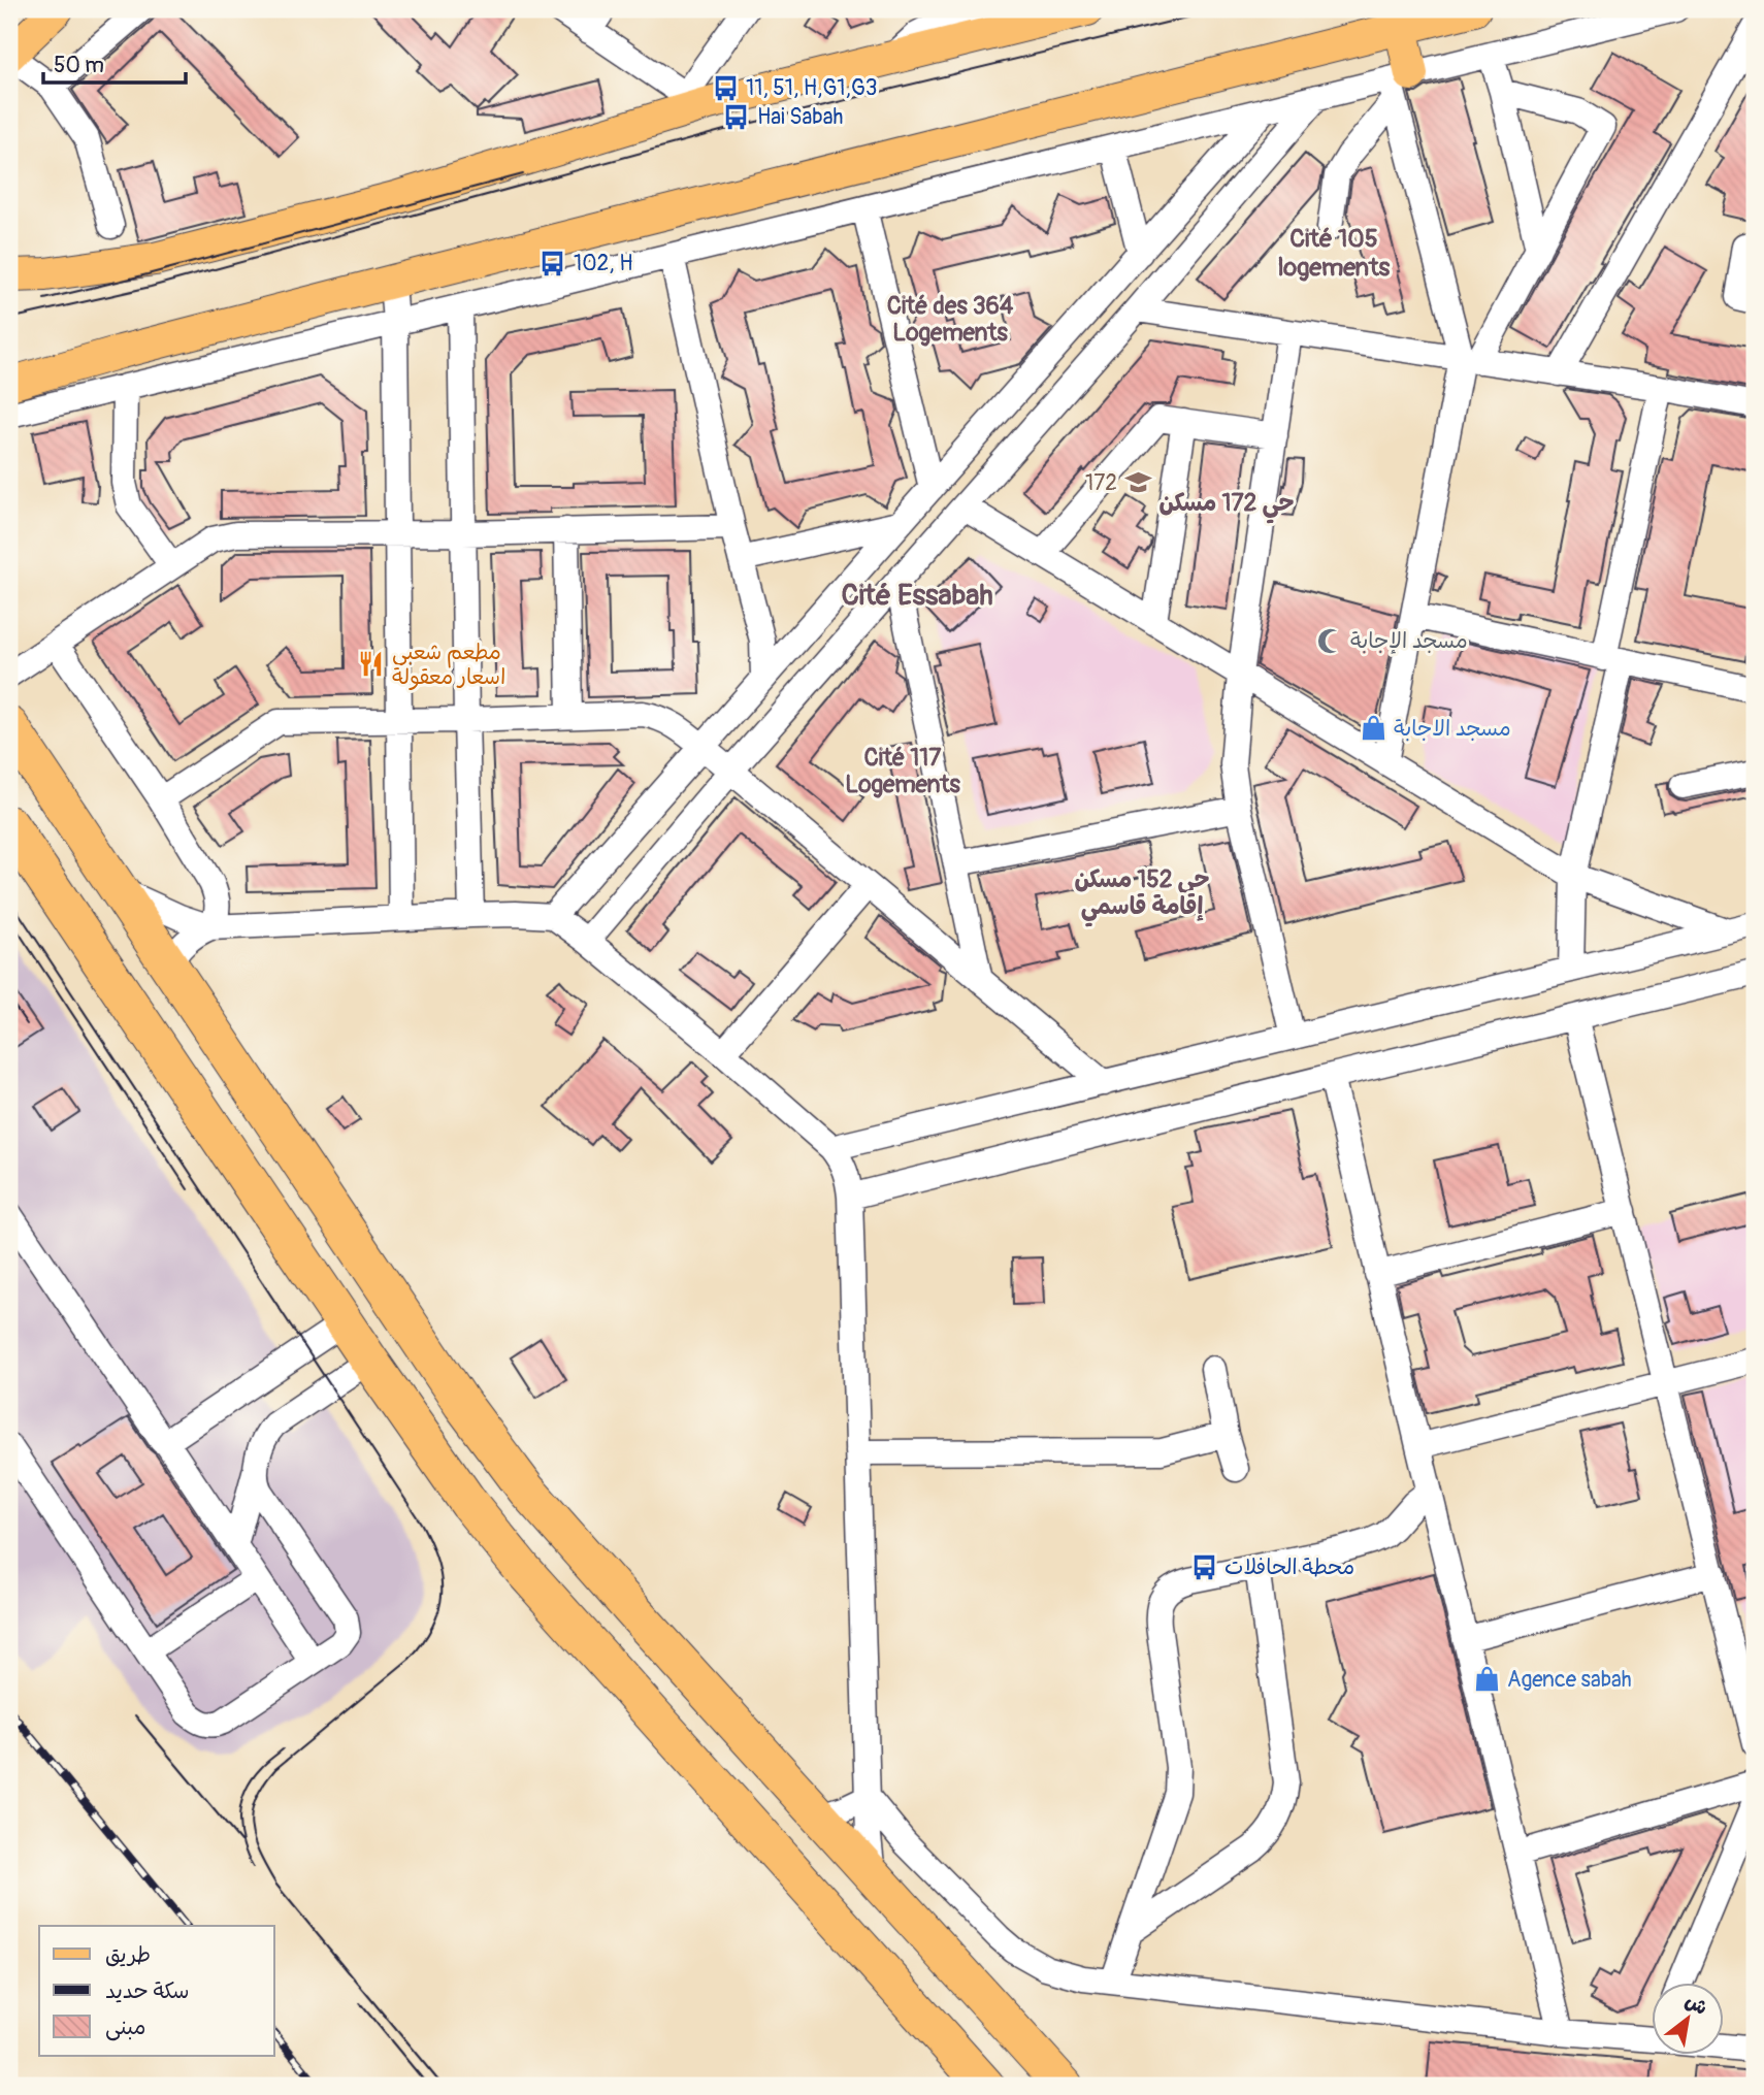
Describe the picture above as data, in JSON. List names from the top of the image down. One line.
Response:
{"districts":["Cité 105 logements","Cité des 364 Logements","حي 172 مسكن","Cité Essabah","Cité 117 Logements","حي 152 مسكن إقامة قاسمي"],"places":{"bus stop":["11, 51, H,G1,G3","Hai Sabah","102, H","محطة الحافلات"],"school or university":["172"],"mosque":["مسجد الإجابة"],"restaurant":["مطعم شعبي اسعار معقولة"],"shop":["مسجد الاجابة","Agence sabah"]},"legend":["طريق","سكة حديد","مبنى"],"scale_bar":"50 m","north":"top right"}
